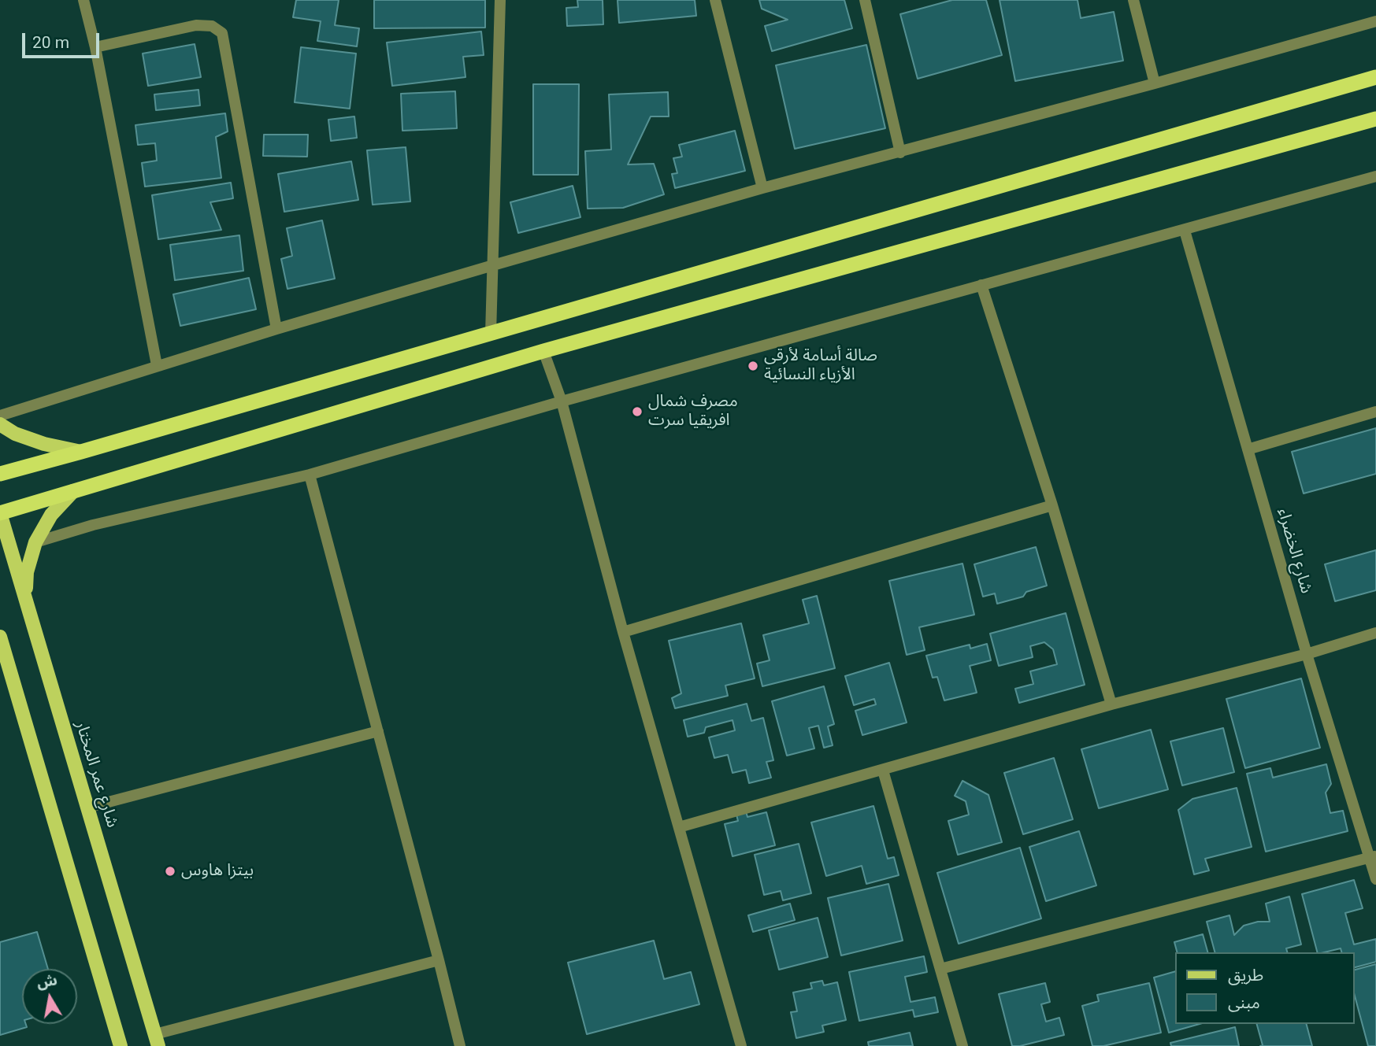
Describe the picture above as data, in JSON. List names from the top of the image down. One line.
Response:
{"streets":{"main road":["شارع عمر المختار"],"street":["شارع الخضراء"]},"places":["صالة أسامة لأرقى الأزياء النسائية","مصرف شمال افريقيا سرت","بيتزا هاوس"],"legend":["طريق","مبنى"],"scale_bar":"20 m","north":"top"}
